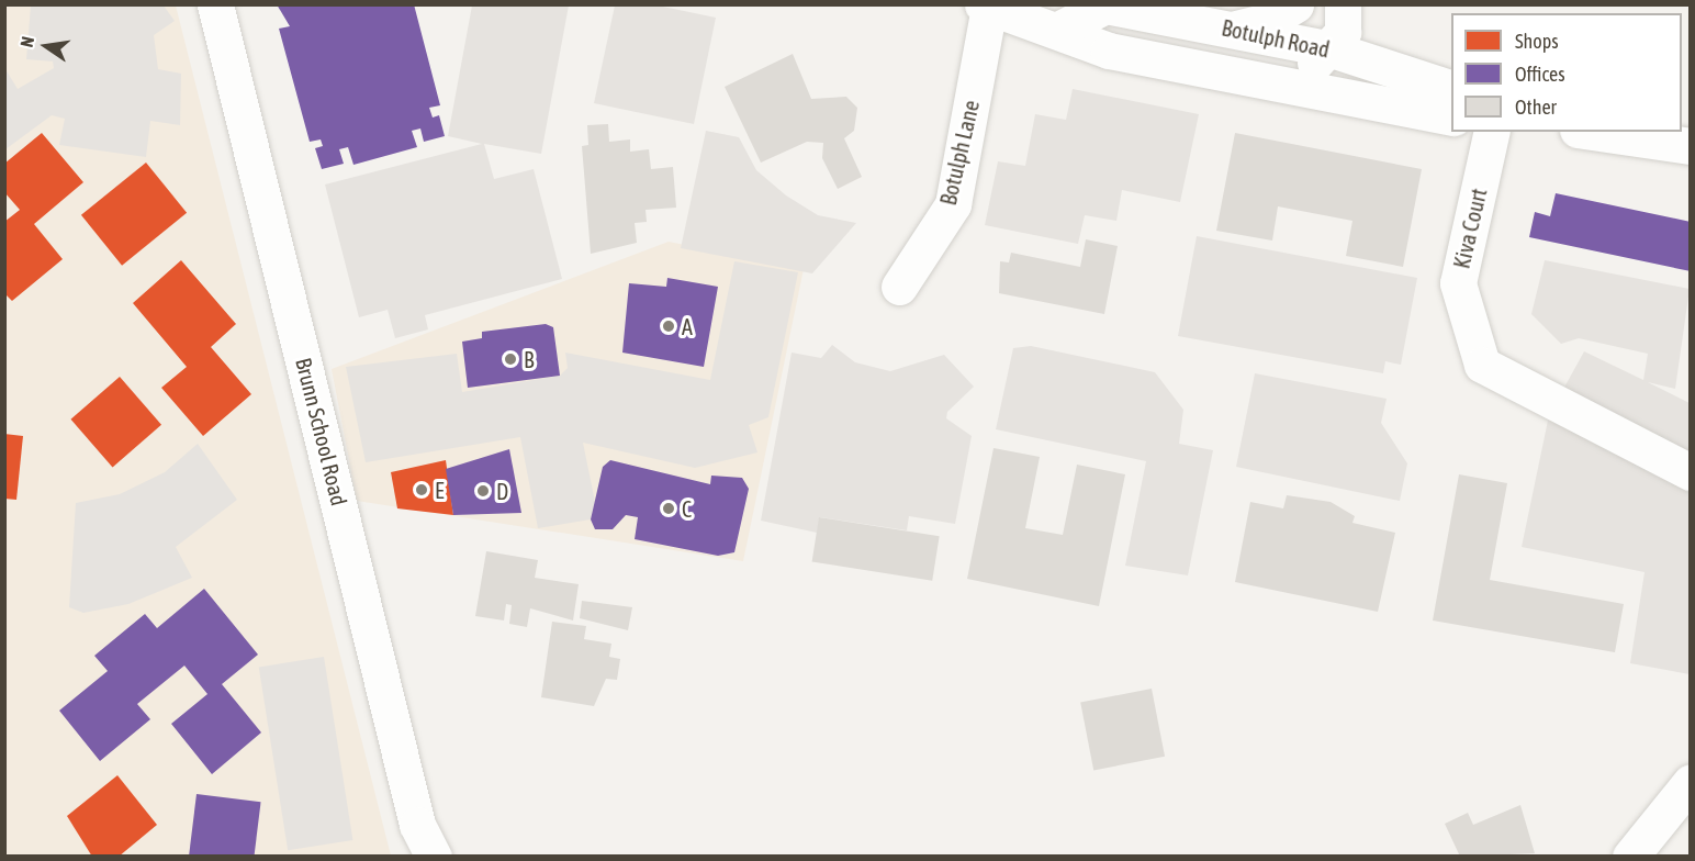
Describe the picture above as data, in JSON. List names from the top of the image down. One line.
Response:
{"streets":{"street":["Botulph Road","Botulph Lane","Kiva Court","Brunn School Road"]},"crossings":[["Botulph Road","Botulph Lane"]],"places":["A","B","E","D","C"],"legend":["Shops","Offices","Other"],"north":"left"}
